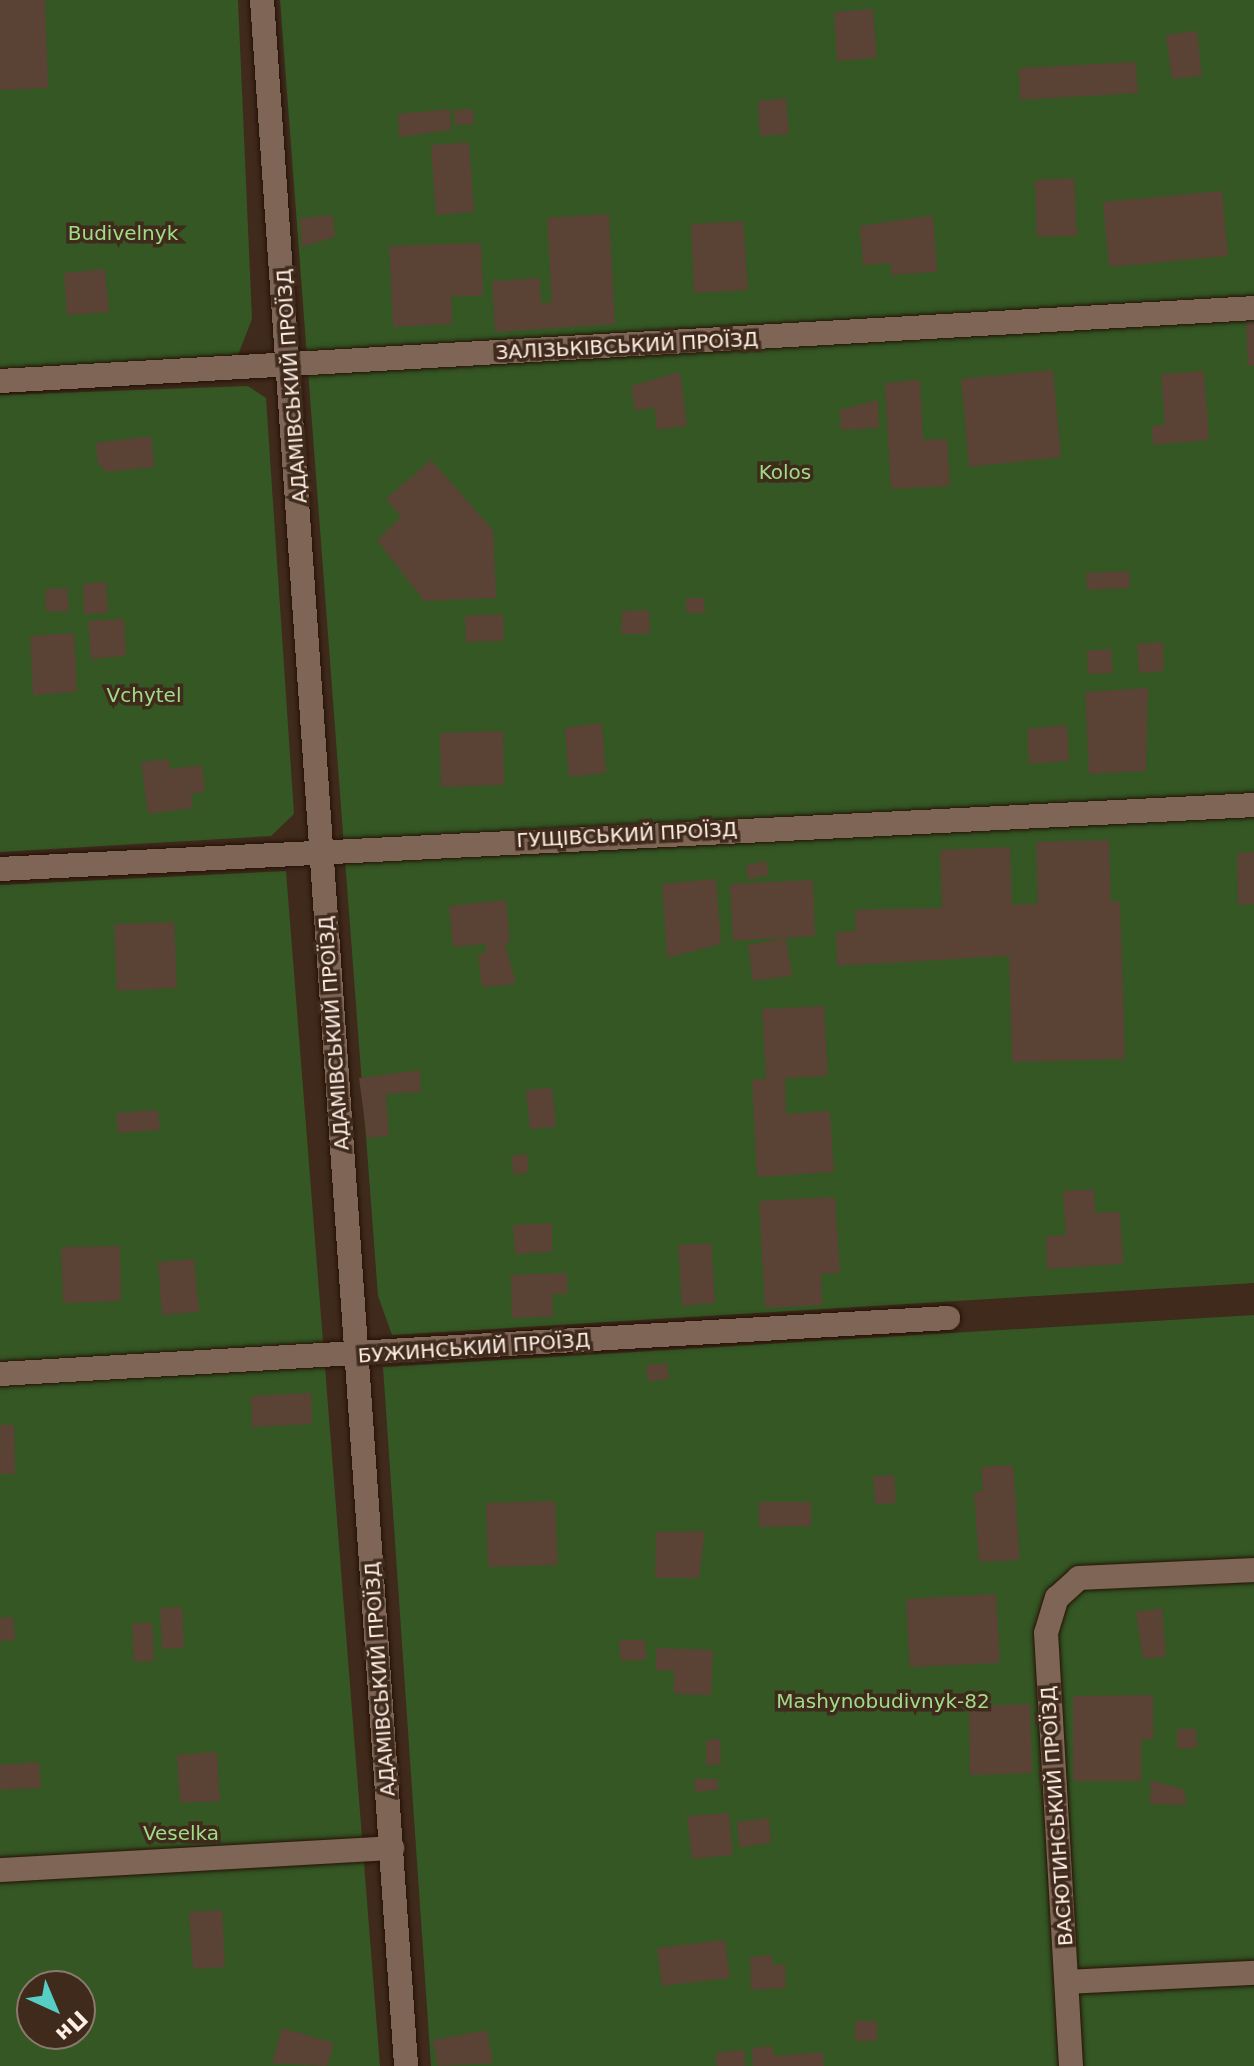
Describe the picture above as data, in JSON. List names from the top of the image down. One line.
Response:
{"streets":{"lane":["ЗАЛІЗЬКІВСЬКИЙ ПРОЇЗД","АДАМІВСЬКИЙ ПРОЇЗД","ГУЩІВСЬКИЙ ПРОЇЗД","БУЖИНСЬКИЙ ПРОЇЗД","ВАСЮТИНСЬКИЙ ПРОЇЗД"]},"crossings":[["ЗАЛІЗЬКІВСЬКИЙ ПРОЇЗД","АДАМІВСЬКИЙ ПРОЇЗД"],["АДАМІВСЬКИЙ ПРОЇЗД","ГУЩІВСЬКИЙ ПРОЇЗД"],["АДАМІВСЬКИЙ ПРОЇЗД","БУЖИНСЬКИЙ ПРОЇЗД"]],"parks":["Budivelnyk","Kolos","Vchytel","Mashynobudivnyk-82","Veselka"],"north":"bottom right"}
